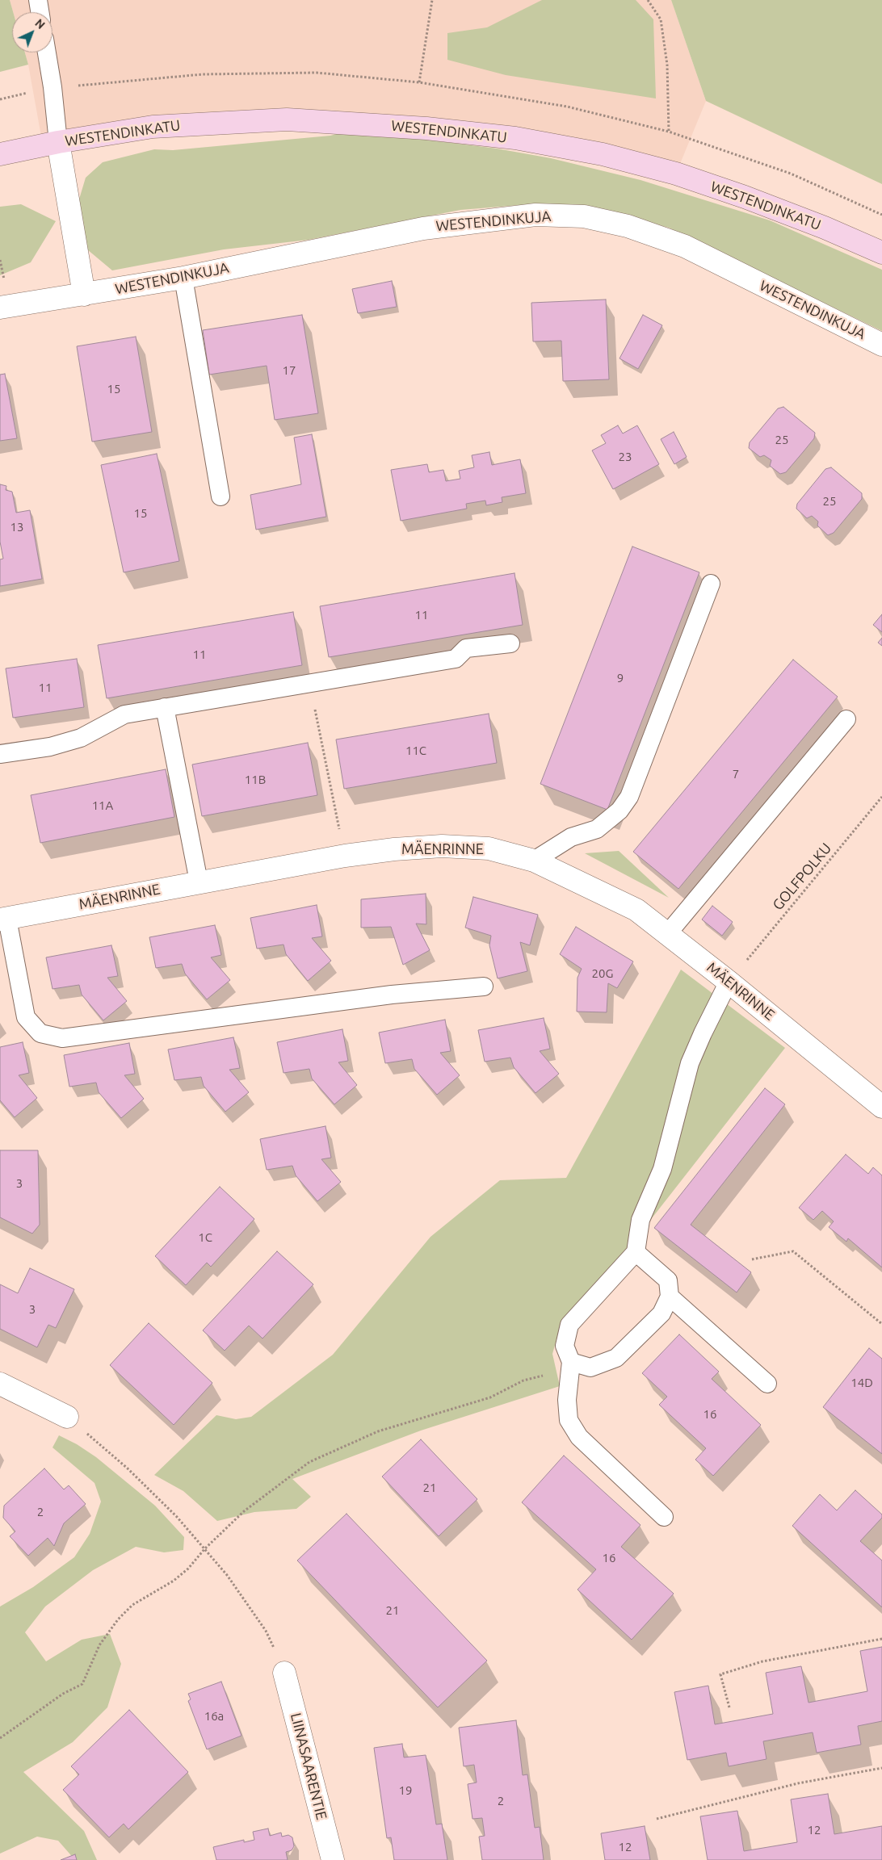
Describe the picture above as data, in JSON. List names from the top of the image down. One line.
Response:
{"streets":{"main road":["WESTENDINKATU"],"street":["WESTENDINKUJA","MÄENRINNE","LIINASAARENTIE"],"path":["GOLFPOLKU"]},"house_numbers":["17","15","25","23","25","15","13","11","11","9","11","11C","7","11B","11A","20G","3","1C","3","14D","16","21","2","16","21","16a","19","2","12","12"],"north":"top right"}
